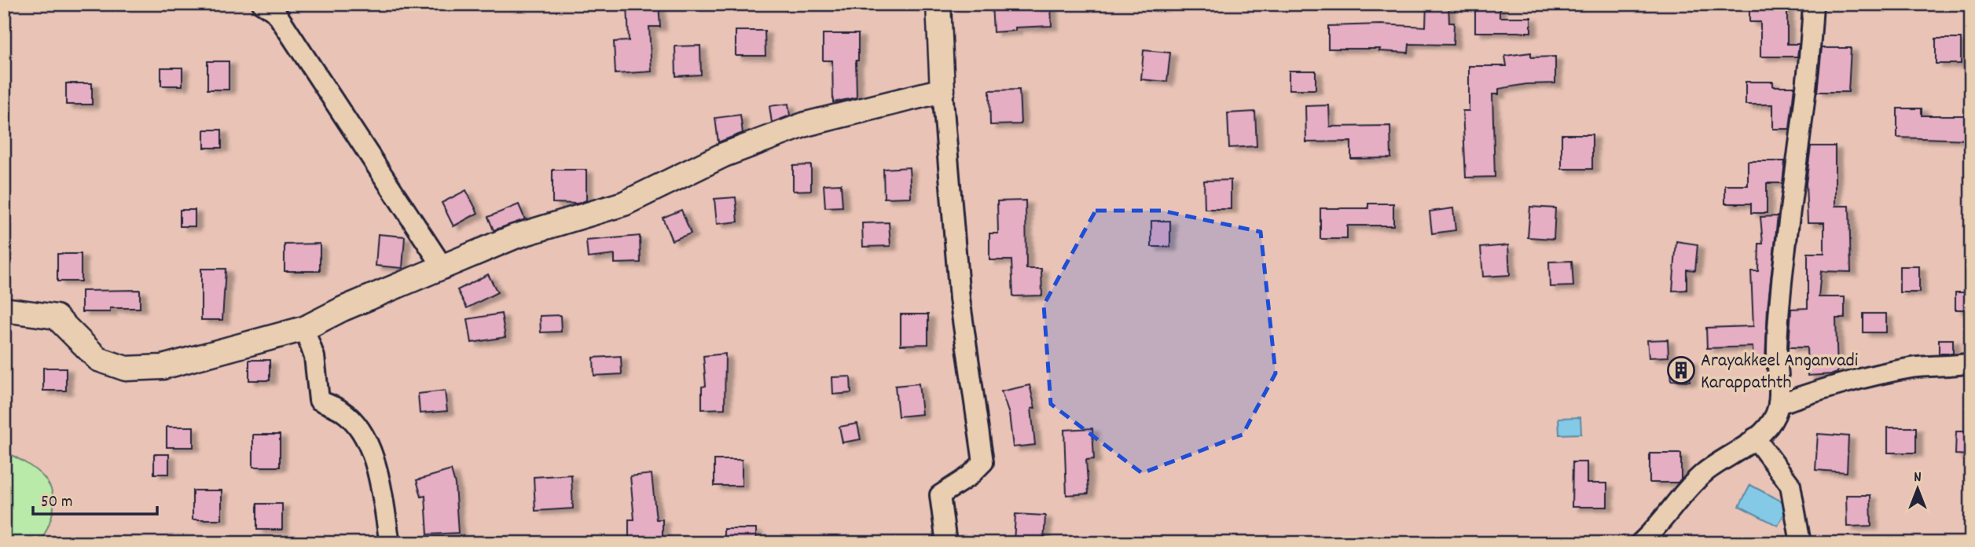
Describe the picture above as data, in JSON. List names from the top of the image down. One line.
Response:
{"places":{"building":["Arayakkeel Anganvadi Karappathth"]},"scale_bar":"50 m","north":"top"}
